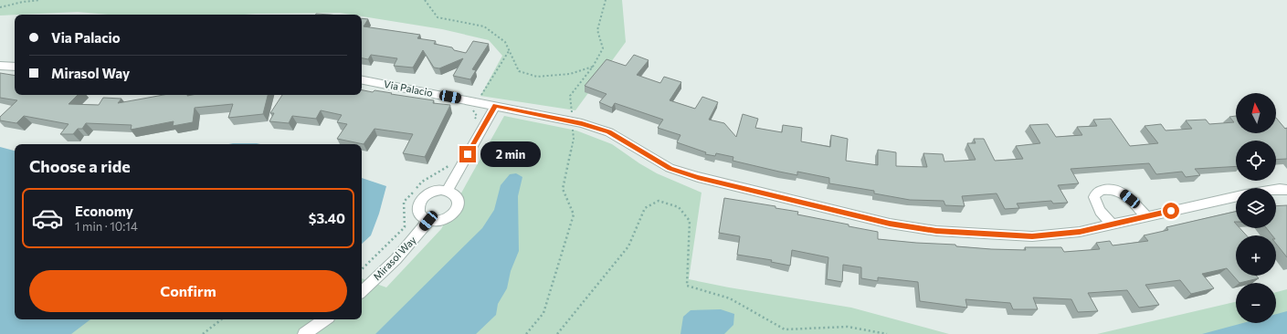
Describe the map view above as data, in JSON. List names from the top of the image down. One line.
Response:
{"streets":{"street":["Via Palacio","Mirasol Way"]},"north":"top","page":{"banner":["Via Palacio","Mirasol Way"],"map_buttons":["+","−"],"bubble":"2 min","heading":"Choose a ride","list":[{"name":"Economy","note":"1 min · 10:14","value":"$3.40"}],"buttons":"Confirm"}}
